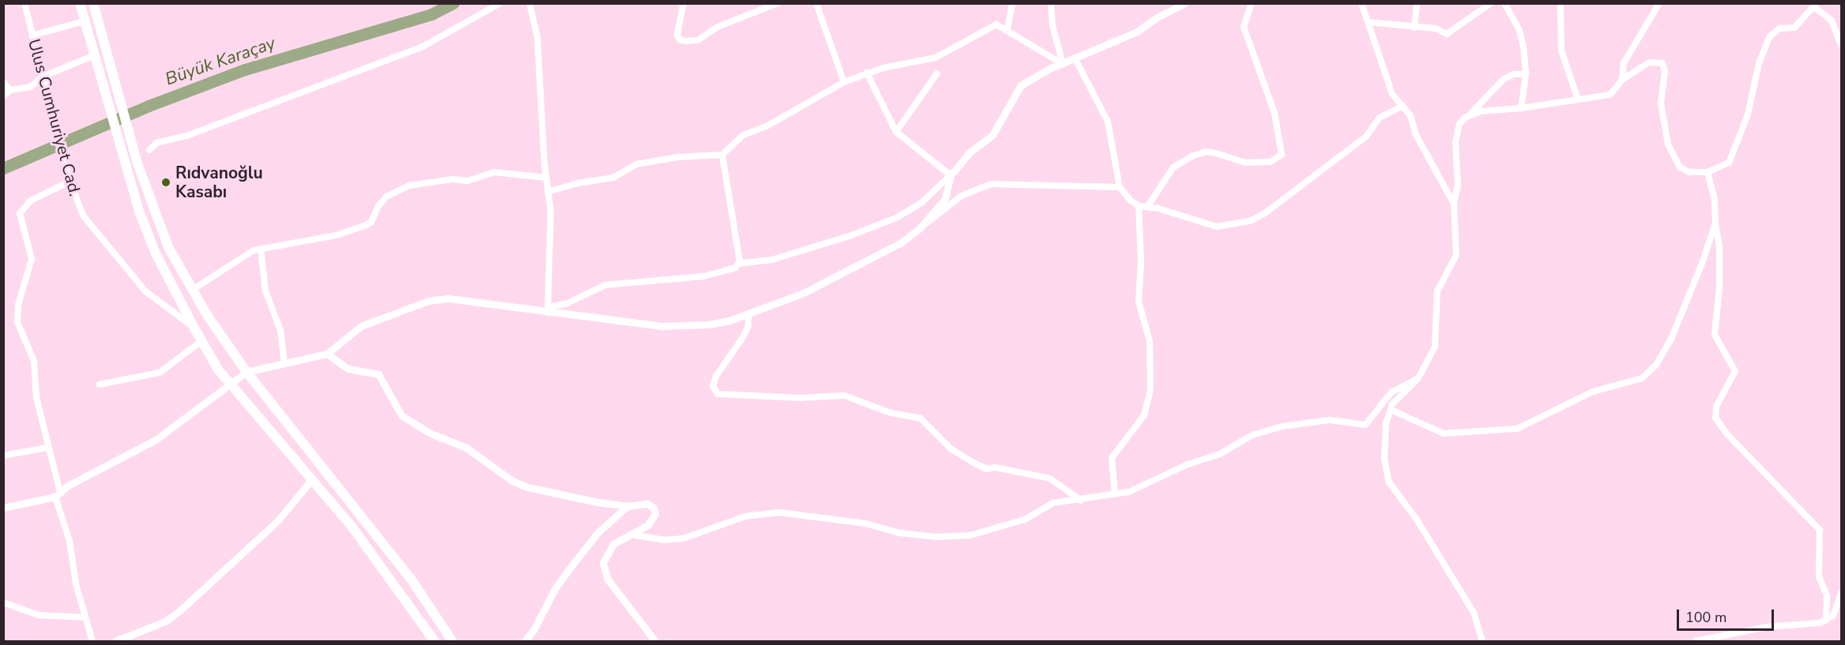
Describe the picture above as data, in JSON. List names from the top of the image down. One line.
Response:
{"streets":{"street":["Ulus Cumhuriyet Cad."]},"water":["Büyük Karaçay"],"places":["Rıdvanoğlu Kasabı"],"scale_bar":"100 m"}
